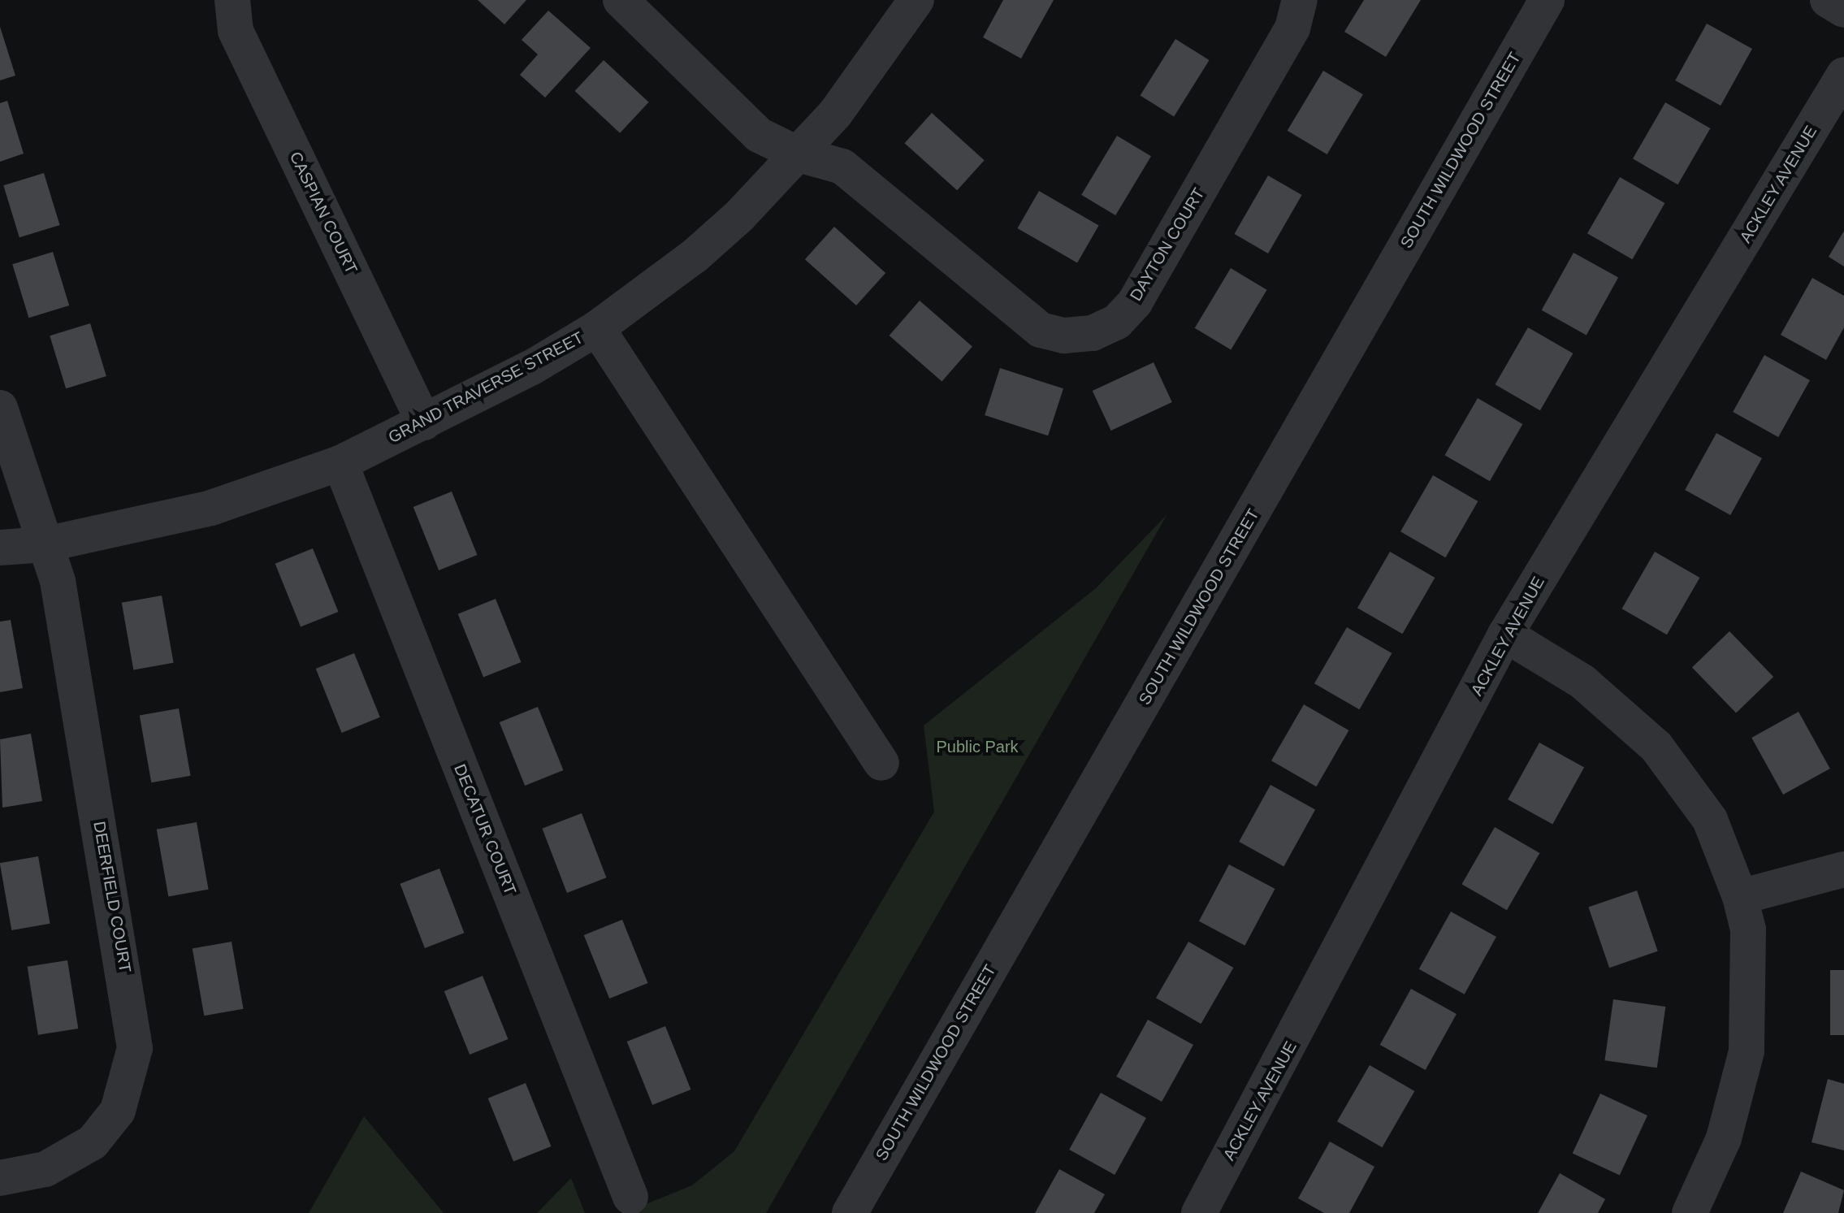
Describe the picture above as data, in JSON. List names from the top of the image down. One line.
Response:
{"streets":{"street":["SOUTH WILDWOOD STREET","ACKLEY AVENUE","CASPIAN COURT","DAYTON COURT","GRAND TRAVERSE STREET","DECATUR COURT","DEERFIELD COURT"]},"crossings":[["CASPIAN COURT","GRAND TRAVERSE STREET"],["DAYTON COURT","GRAND TRAVERSE STREET"],["GRAND TRAVERSE STREET","DECATUR COURT"],["GRAND TRAVERSE STREET","DEERFIELD COURT"]],"parks":["Public Park"]}
